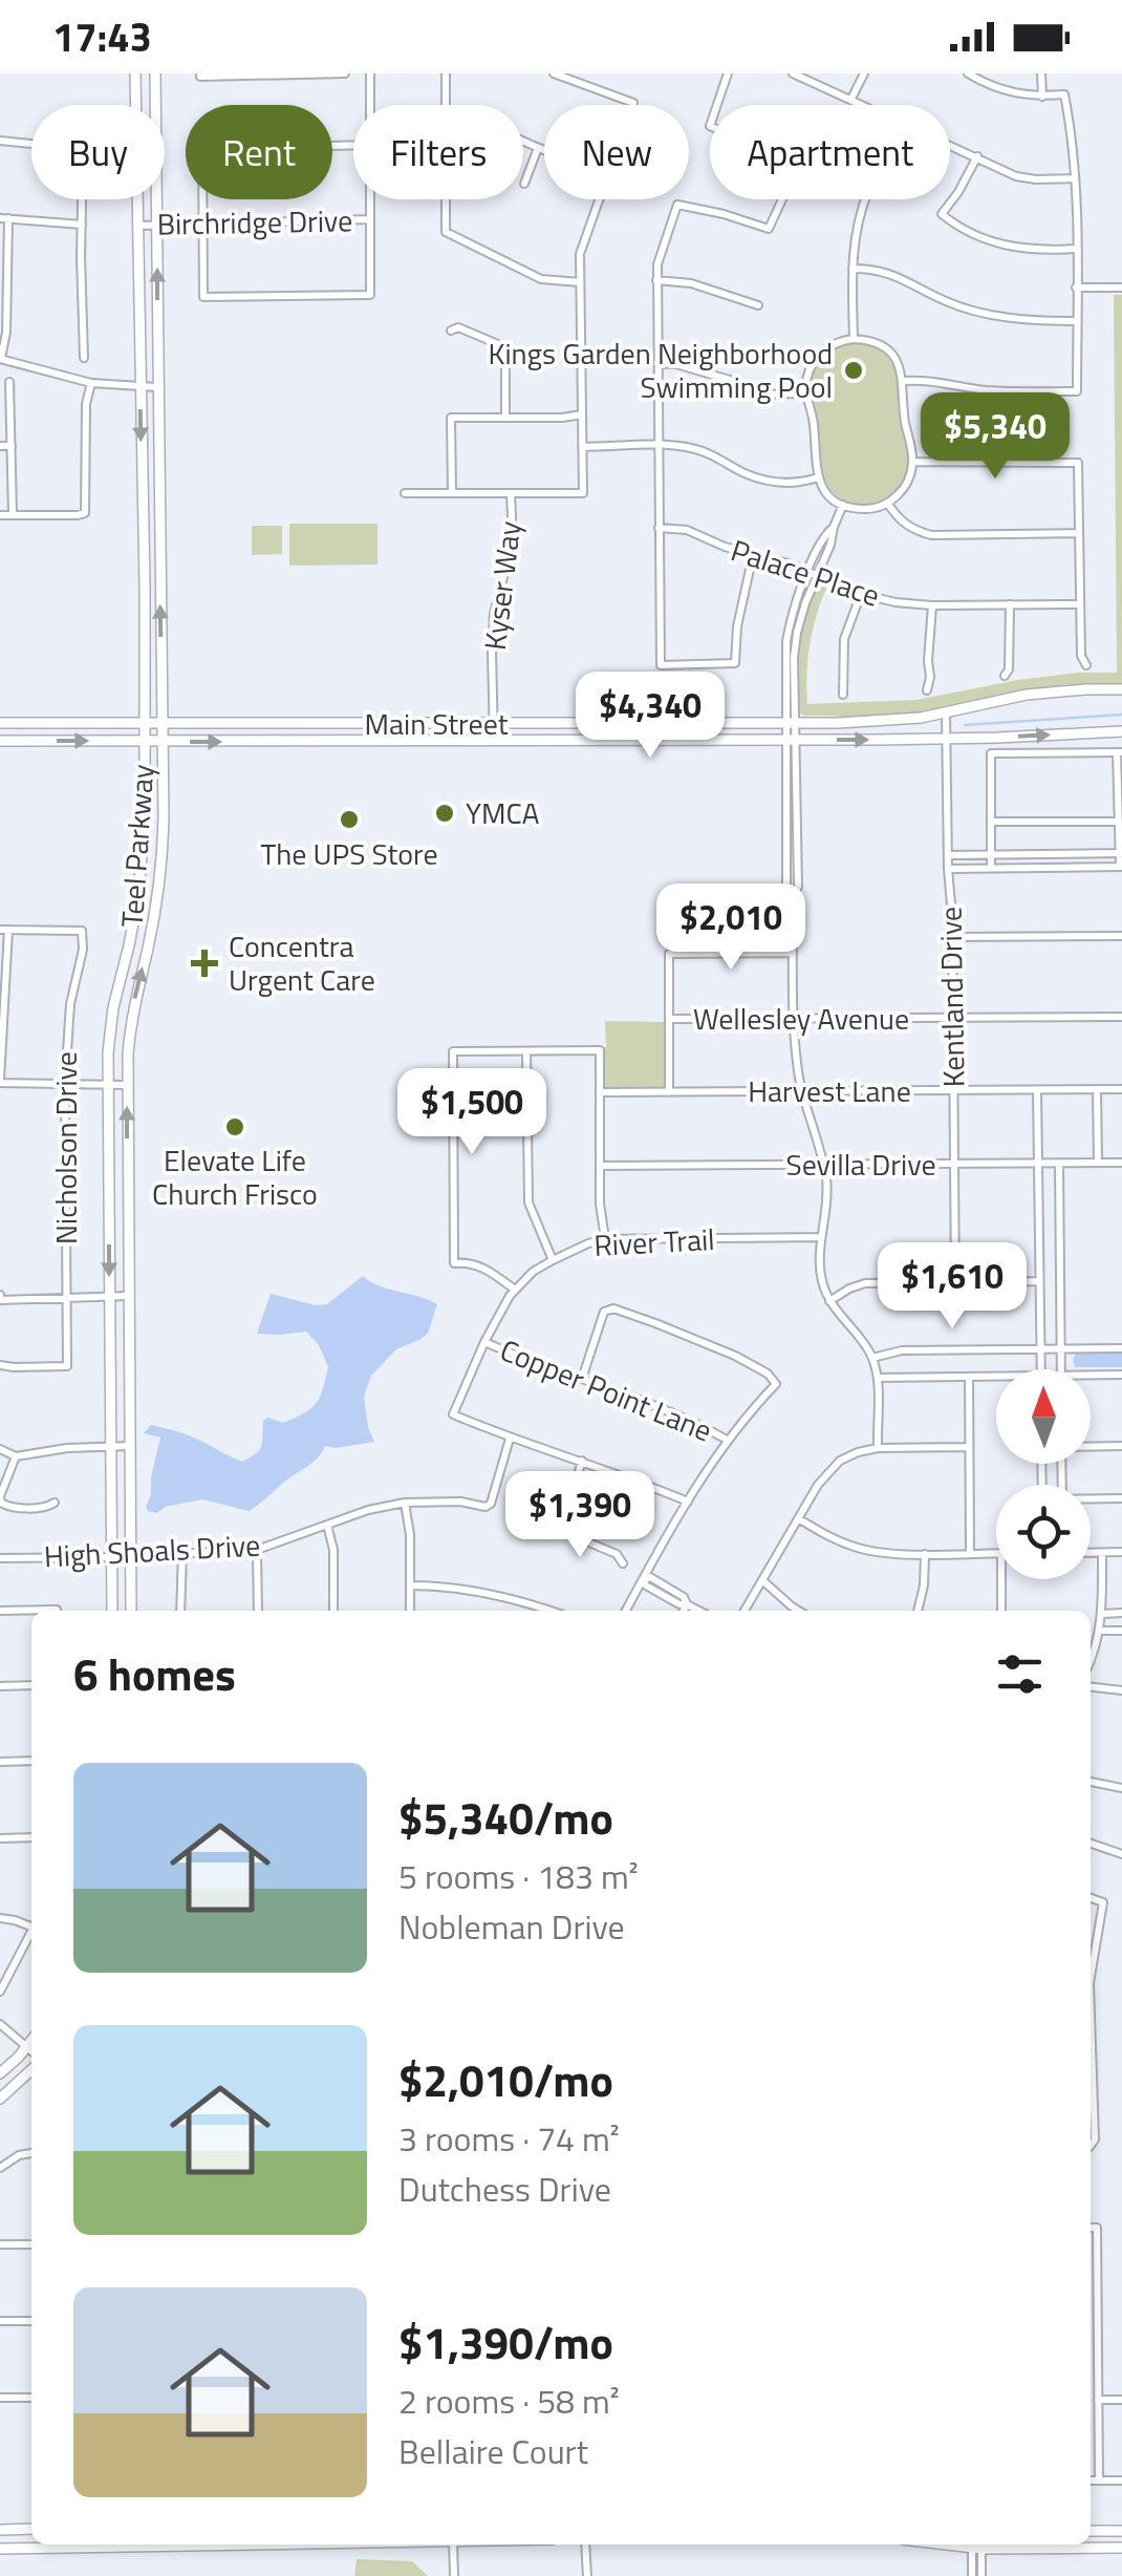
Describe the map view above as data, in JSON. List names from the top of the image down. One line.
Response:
{"streets":{"main road":["Main Street","Teel Parkway"],"street":["Birchridge Drive","Palace Place","Kyser Way","Kentland Drive","Wellesley Avenue","Harvest Lane","Nicholson Drive","Sevilla Drive","River Trail","Copper Point Lane","High Shoals Drive"]},"crossings":[["Birchridge Drive","Teel Parkway"],["Kyser Way","Main Street"],["Main Street","Teel Parkway"],["Main Street","Kentland Drive"],["Teel Parkway","High Shoals Drive"],["Kentland Drive","Wellesley Avenue"],["Kentland Drive","Harvest Lane"],["Kentland Drive","Sevilla Drive"],["River Trail","Copper Point Lane"],["River Trail","High Shoals Drive"]],"places":{"other":["Kings Garden Neighborhood Swimming Pool","YMCA","The UPS Store","Elevate Life Church Frisco"],"health":["Concentra Urgent Care"]},"north":"top","page":{"status":"17:43","chip":["Buy","Rent","Filters","New","Apartment"],"price":["$5,340","$4,340","$2,010","$1,500","$1,610","$1,390"],"heading":"6 homes","list":[{"name":"$5,340/mo","note":"5 rooms · 183 m² · Nobleman Drive"},{"name":"$2,010/mo","note":"3 rooms · 74 m² · Dutchess Drive"},{"name":"$1,390/mo","note":"2 rooms · 58 m² · Bellaire Court"}]}}
